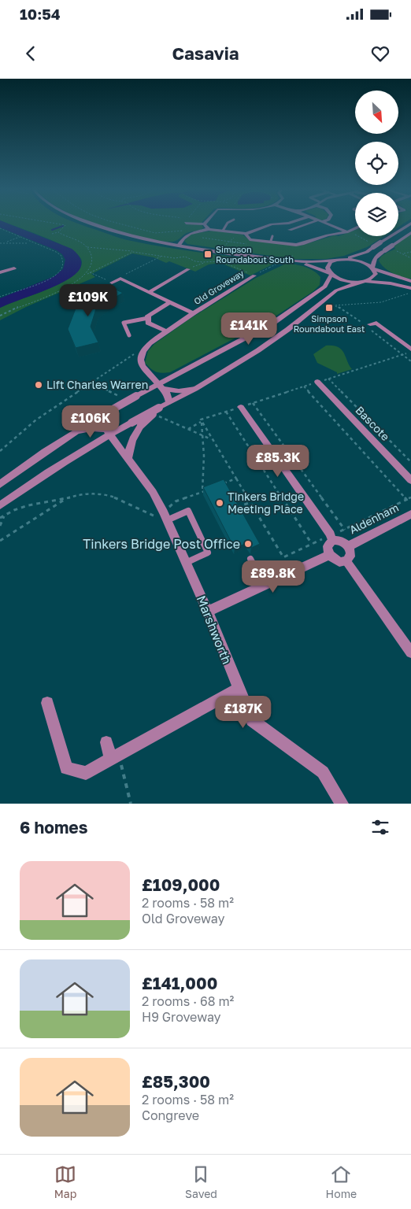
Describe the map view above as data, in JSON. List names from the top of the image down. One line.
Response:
{"streets":{"street":["Old Groveway","Bascote","Aldenham","Marshworth"]},"places":{"transit":["Simpson Roundabout South","Simpson Roundabout East"],"other":["Lift Charles Warren","Tinkers Bridge Meeting Place","Tinkers Bridge Post Office"]},"north":"bottom right","page":{"status":"10:54","header":"Casavia","price":["£109K","£141K","£106K","£85.3K","£89.8K","£187K"],"heading":"6 homes","list":[{"name":"£109,000","note":"2 rooms · 58 m² · Old Groveway"},{"name":"£141,000","note":"2 rooms · 68 m² · H9 Groveway"},{"name":"£85,300","note":"2 rooms · 58 m² · Congreve"}],"tabs":["Map","Saved","Home"]}}
